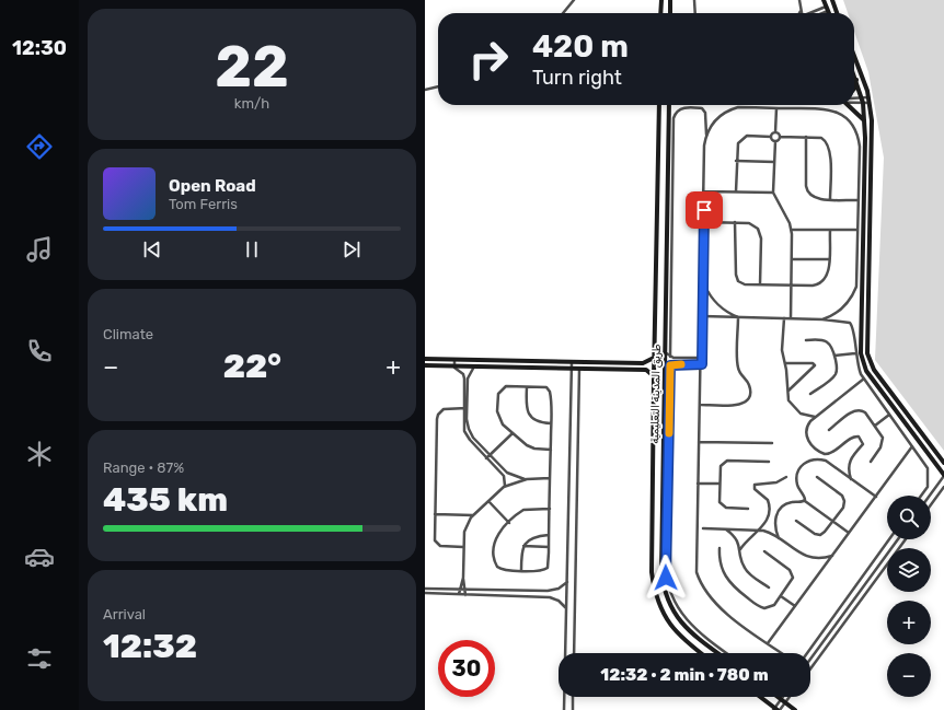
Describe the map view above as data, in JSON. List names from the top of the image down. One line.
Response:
{"streets":{"street":["طريق المدينة التعليمية"]},"page":{"tabs":"12:30","tile":[["22","km/h"],"Climate",["Range · 87%","435 km"],["Arrival","12:32"]],"turn":["420 m","Turn right"],"song":["Open Road","Tom Ferris"],"heat":["−","22°","+"],"map_buttons":["+","−"],"limit":"30","trip":"12:32 · 2 min · 780 m"}}
